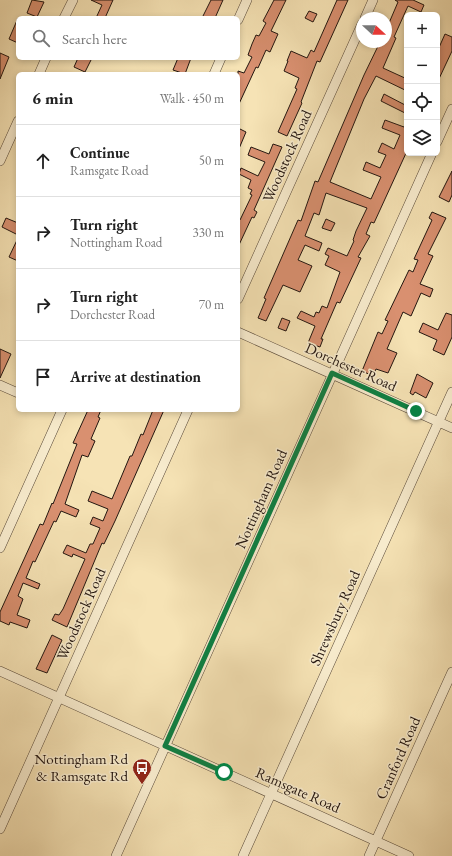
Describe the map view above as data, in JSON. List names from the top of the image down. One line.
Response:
{"streets":{"street":["Woodstock Road","Dorchester Road","Nottingham Road","Shrewsbury Road","Cranford Road","Ramsgate Road"]},"crossings":[["Woodstock Road","Ramsgate Road"],["Dorchester Road","Nottingham Road"],["Dorchester Road","Shrewsbury Road"],["Nottingham Road","Ramsgate Road"],["Shrewsbury Road","Ramsgate Road"],["Cranford Road","Ramsgate Road"]],"places":{"bus stop":["Nottingham Rd & Ramsgate Rd"]},"north":"right","page":{"map_buttons":["+","−"],"search":"Search here","heading":["6 min","Walk · 450 m"],"list":[["Continue","Ramsgate Road","50 m"],["Turn right","Nottingham Road","330 m"],["Turn right","Dorchester Road","70 m"],"Arrive at destination"]}}
